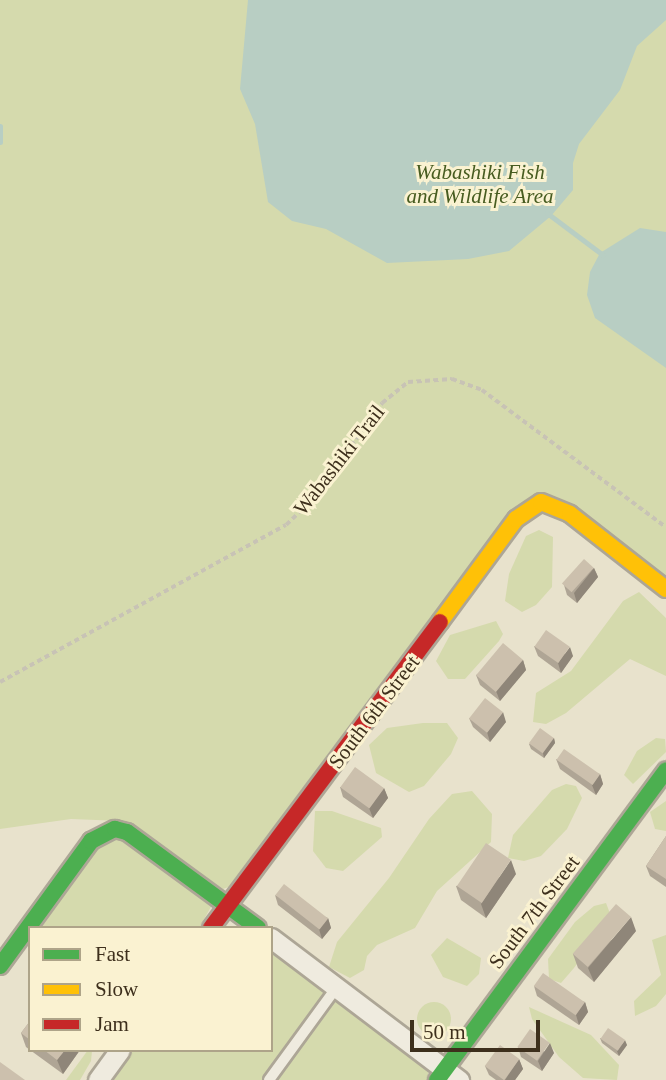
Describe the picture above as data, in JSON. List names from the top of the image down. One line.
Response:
{"streets":{"street":["South 6th Street","South 7th Street"],"path":["Wabashiki Trail"]},"parks":["Wabashiki Fish and Wildlife Area"],"legend":["Fast","Slow","Jam"],"scale_bar":"50 m"}
